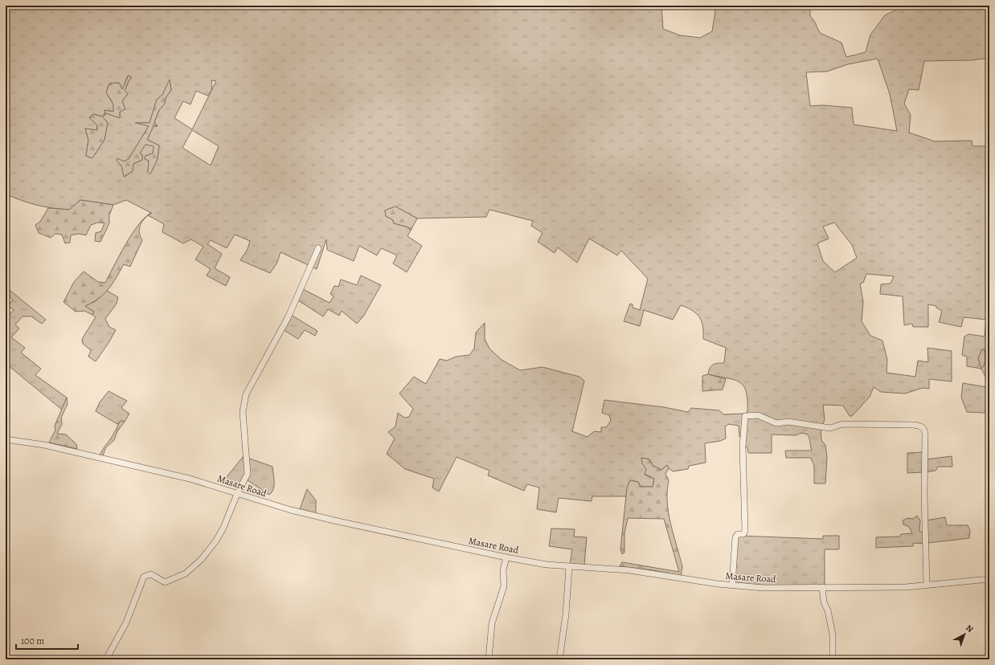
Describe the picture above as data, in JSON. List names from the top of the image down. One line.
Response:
{"streets":{"street":["Masare Road"]},"scale_bar":"100 m","north":"top right"}
